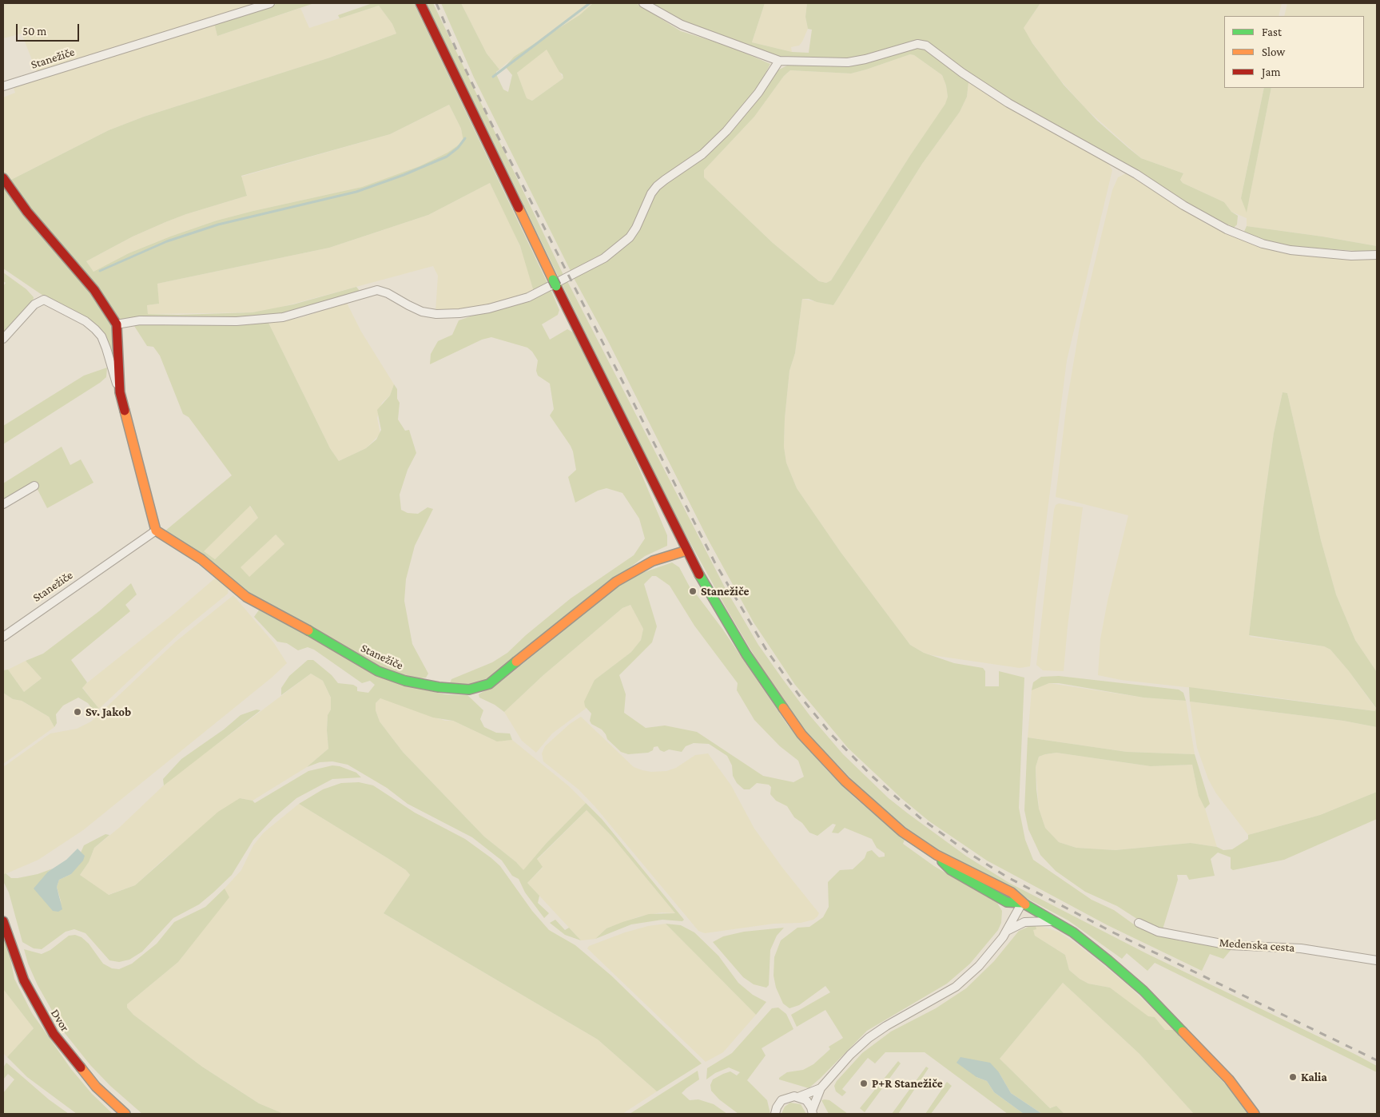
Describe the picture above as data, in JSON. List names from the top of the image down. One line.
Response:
{"streets":{"main road":["Stanežiče","Dvor"],"street":["Medenska cesta"]},"places":["Stanežiče","Sv. Jakob","Kalia","P+R Stanežiče"],"legend":["Fast","Slow","Jam"],"scale_bar":"50 m"}
